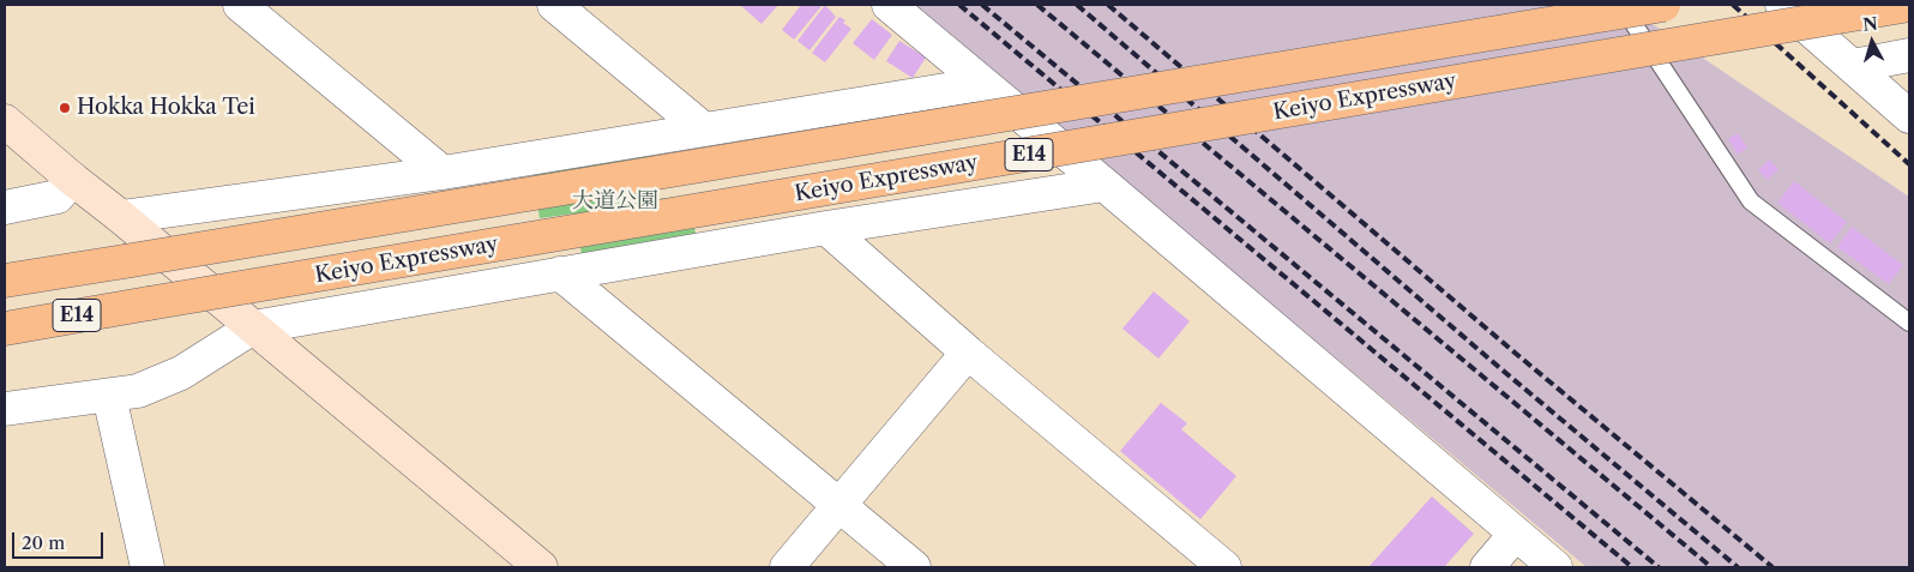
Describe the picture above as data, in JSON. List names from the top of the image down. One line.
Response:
{"streets":{"highway":["Keiyo Expressway","E14"]},"parks":["大道公園"],"places":["Hokka Hokka Tei"],"scale_bar":"20 m","north":"top"}
